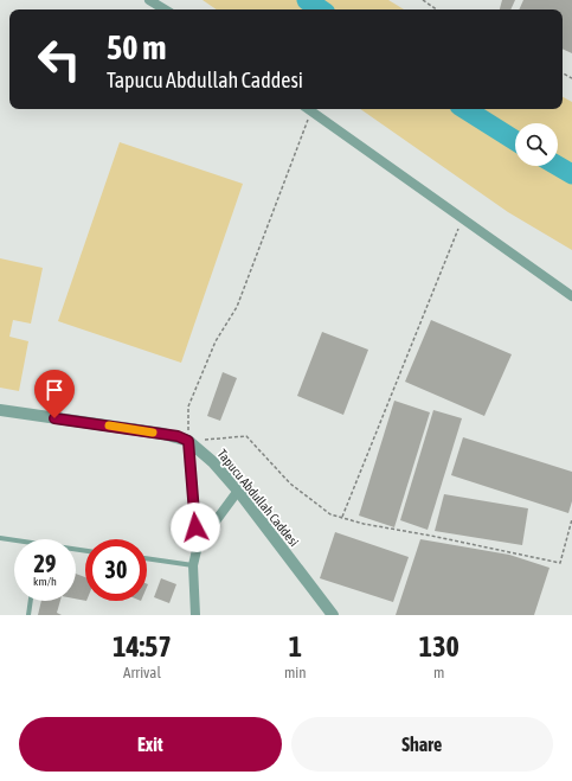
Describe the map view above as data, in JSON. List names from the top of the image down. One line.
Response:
{"streets":{"street":["Tapucu Abdullah Caddesi"]},"page":{"turn":["50 m","Tapucu Abdullah Caddesi"],"speed":"29 km/h","limit":"30","eta":["14:57","Arrival","1","min","130","m"],"buttons":["Exit","Share"]}}
